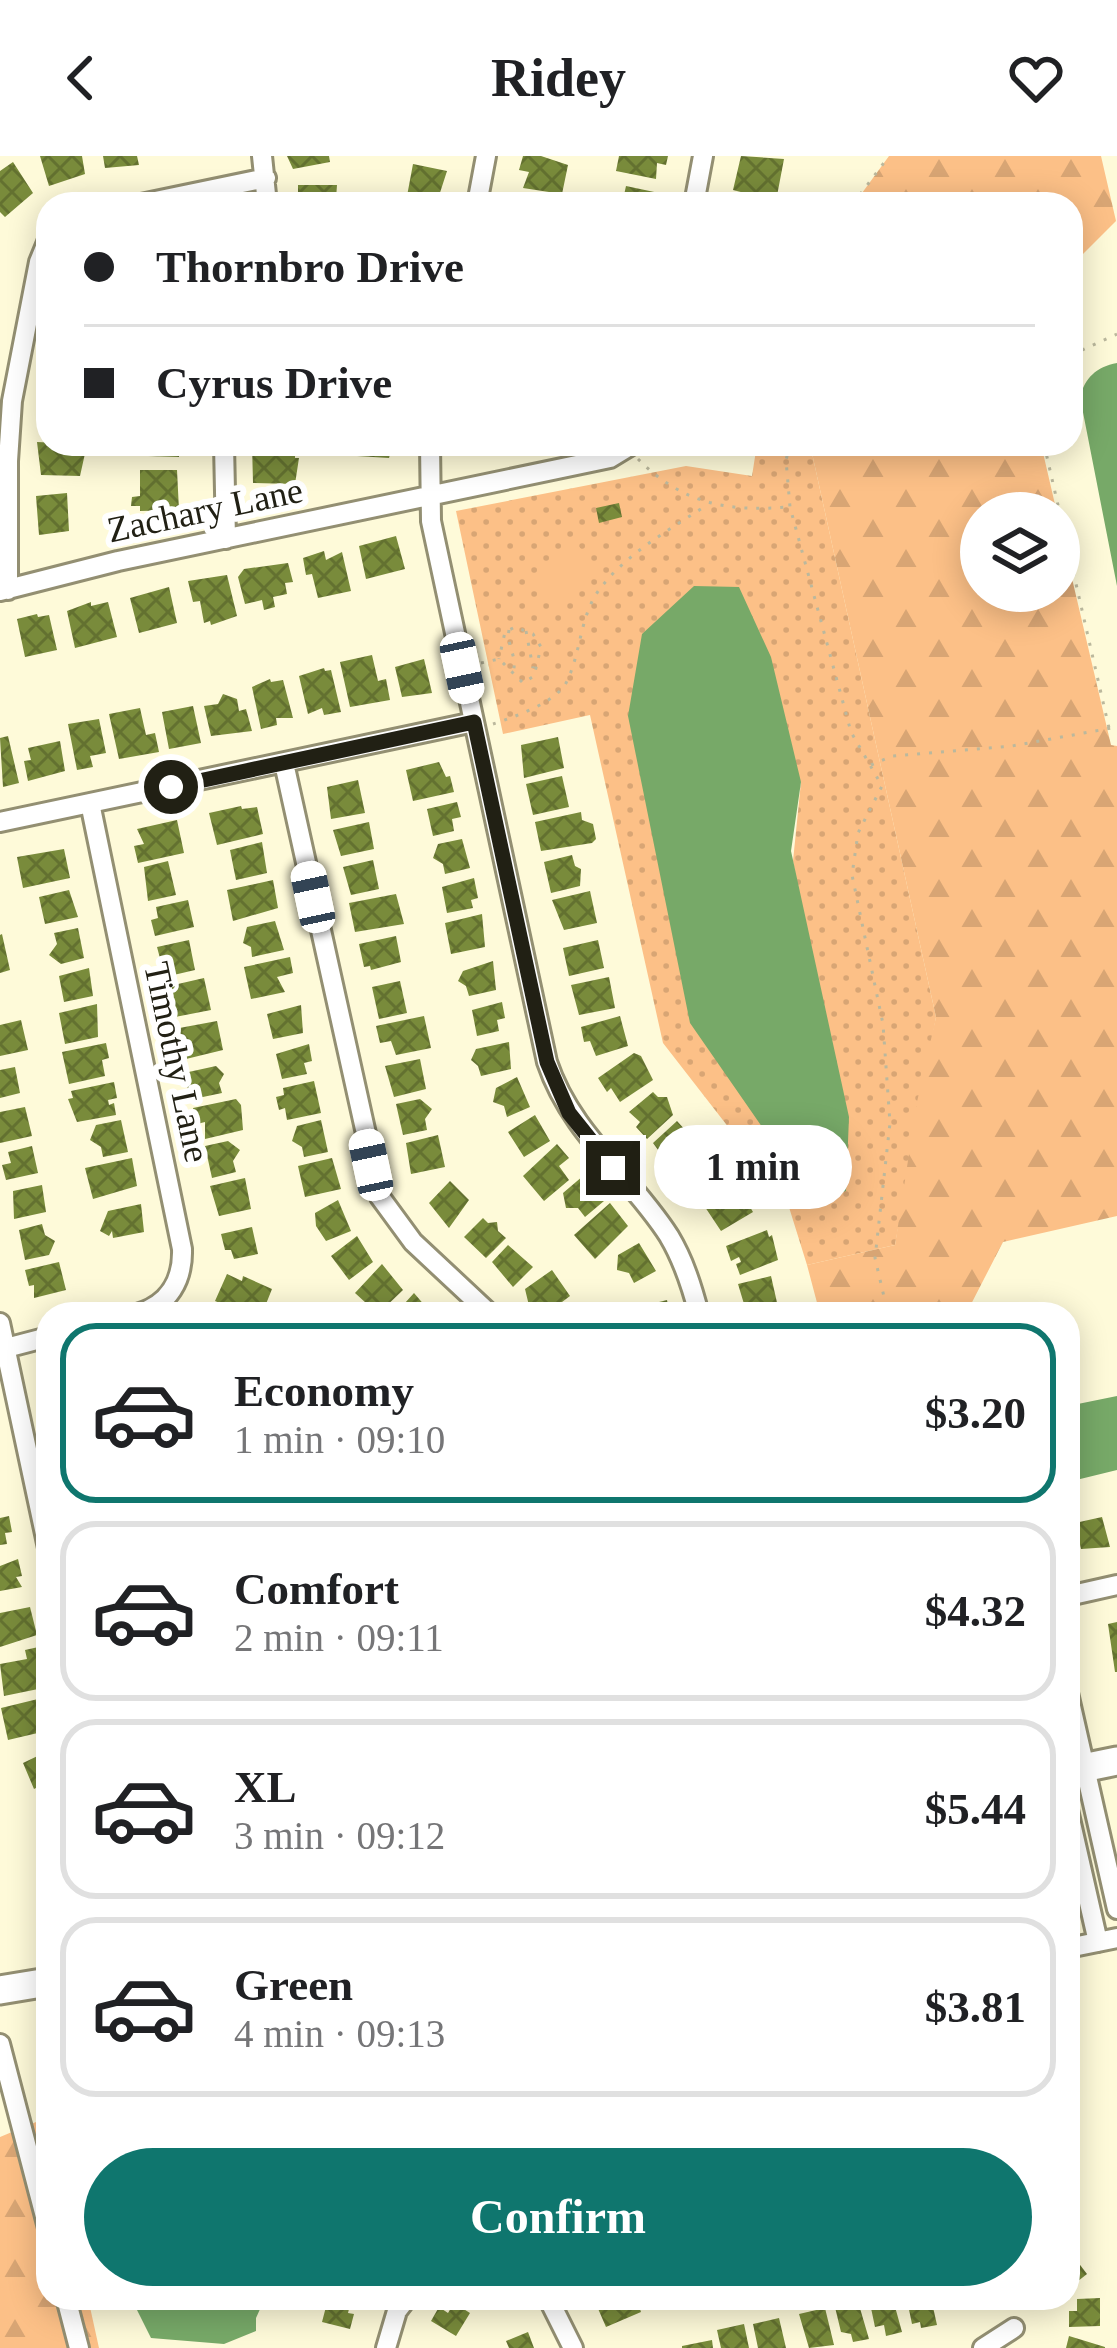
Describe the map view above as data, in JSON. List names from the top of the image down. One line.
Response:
{"streets":{"street":["Zachary Lane","Timothy Lane"]},"page":{"header":"Ridey","banner":["Thornbro Drive","Cyrus Drive"],"bubble":"1 min","list":[{"name":"Economy","note":"1 min · 09:10","value":"$3.20"},{"name":"Comfort","note":"2 min · 09:11","value":"$4.32"},{"name":"XL","note":"3 min · 09:12","value":"$5.44"},{"name":"Green","note":"4 min · 09:13","value":"$3.81"}],"buttons":"Confirm"}}
